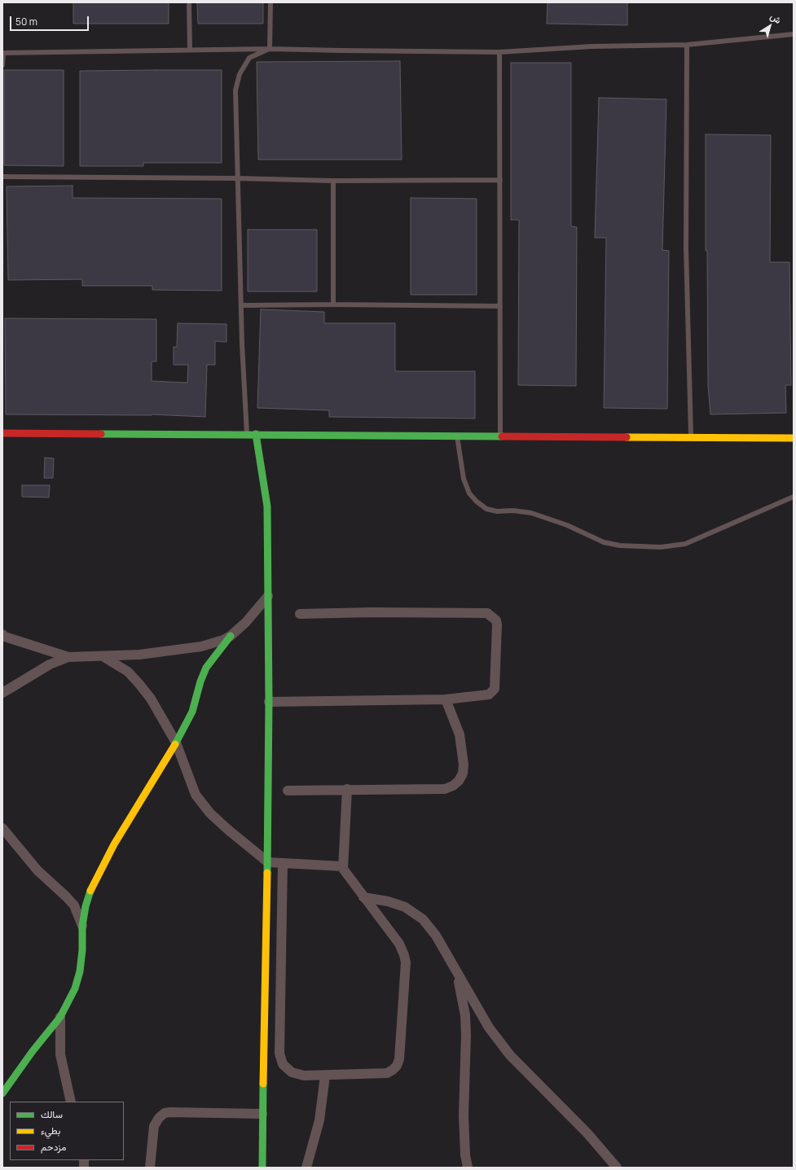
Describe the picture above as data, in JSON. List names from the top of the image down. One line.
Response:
{"legend":["سالك","بطيء","مزدحم"],"scale_bar":"50 m","north":"top right"}
